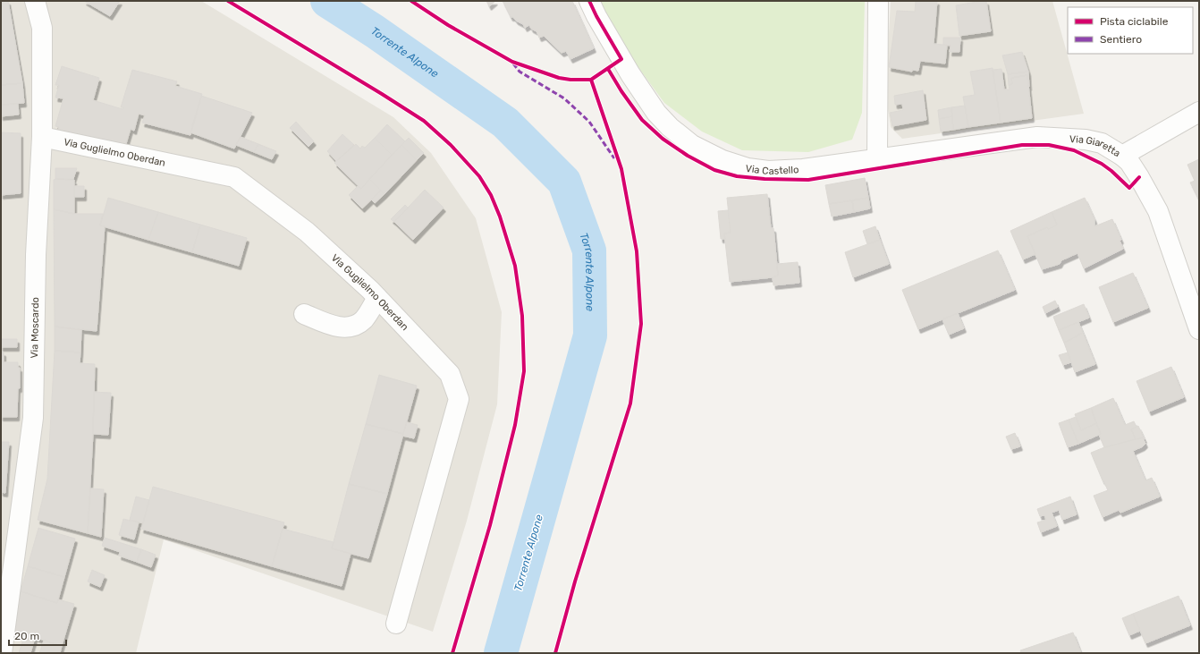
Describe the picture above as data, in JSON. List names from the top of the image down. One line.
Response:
{"streets":{"street":["Via Giaretta","Via Guglielmo Oberdan","Via Castello","Via Moscardo"]},"crossings":[["Via Giaretta","Via Castello"],["Via Guglielmo Oberdan","Via Moscardo"]],"water":["Torrente Alpone"],"legend":["Pista ciclabile","Sentiero"],"scale_bar":"20 m"}
